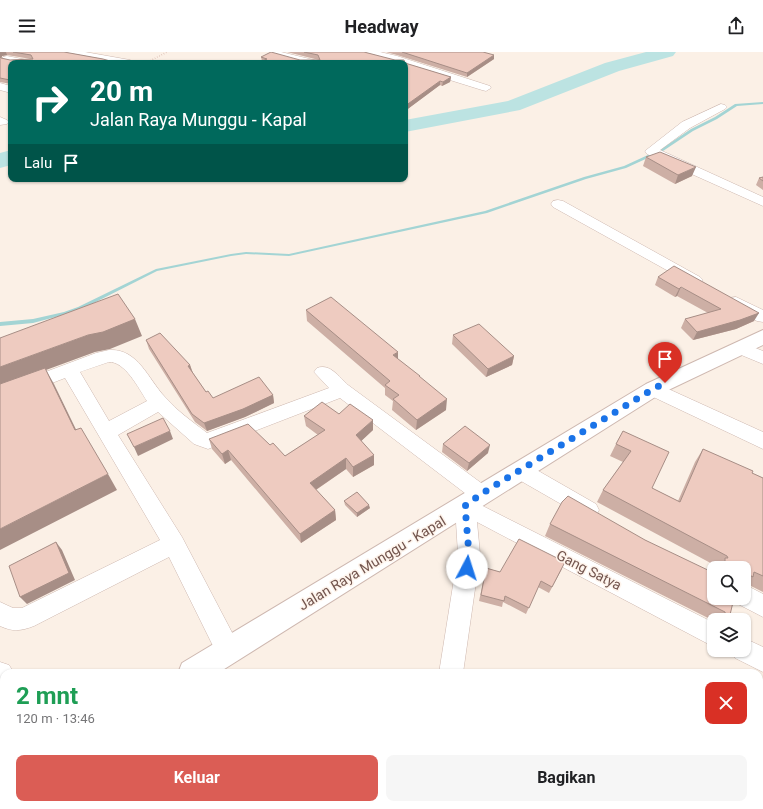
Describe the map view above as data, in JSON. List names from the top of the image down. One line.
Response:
{"streets":{"street":["Jalan Raya Munggu - Kapal","Gang Satya"]},"crossings":[["Jalan Raya Munggu - Kapal","Gang Satya"]],"page":{"header":"Headway","turn":["20 m","Jalan Raya Munggu - Kapal"],"then":"Lalu","heading":["2 mnt","120 m · 13:46"],"buttons":["Keluar","Bagikan"]}}
